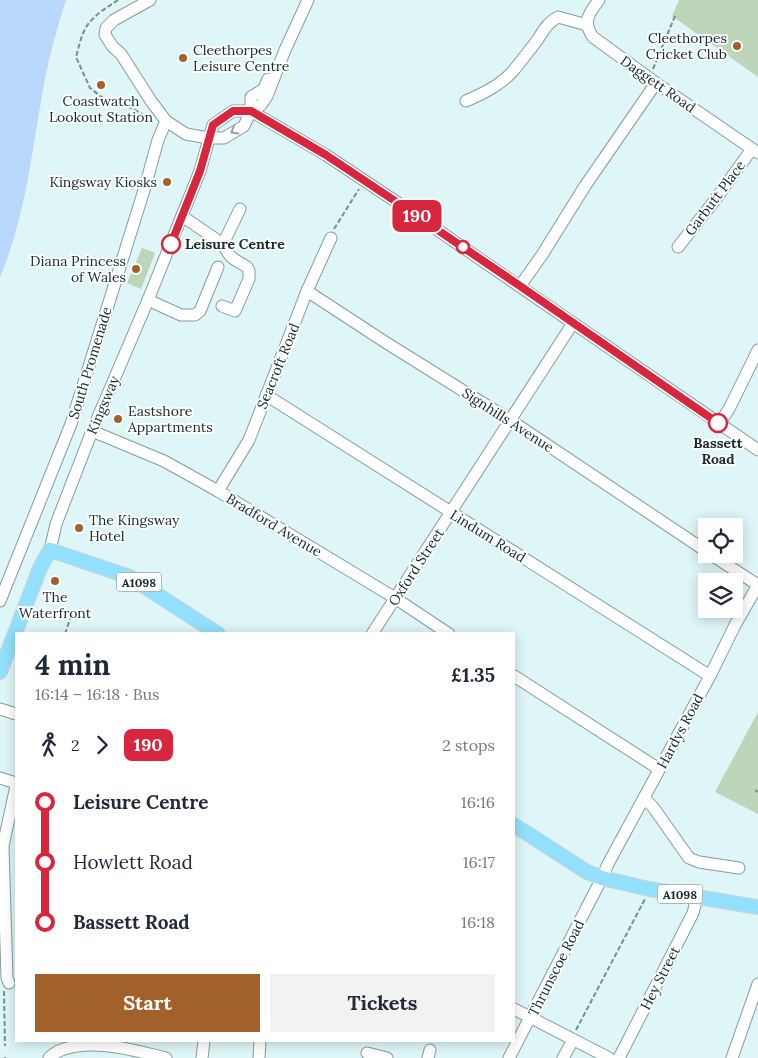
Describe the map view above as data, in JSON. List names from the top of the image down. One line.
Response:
{"streets":{"main road":["Kingsway","A1098"],"street":["Daggett Road","Garbutt Place","South Promenade","Seacroft Road","Signhills Avenue","Bradford Avenue","Lindum Road","Oxford Street","Hardys Road","Thrunscoe Road","Hey Street"]},"crossings":[["Daggett Road","Garbutt Place"],["Seacroft Road","Signhills Avenue"],["Seacroft Road","Bradford Avenue"],["Seacroft Road","Lindum Road"],["Kingsway","Bradford Avenue"],["Kingsway","A1098"],["Signhills Avenue","Oxford Street"],["Bradford Avenue","Oxford Street"],["Lindum Road","Oxford Street"],["Lindum Road","Hardys Road"],["A1098","Hardys Road"],["A1098","Thrunscoe Road"],["A1098","Hey Street"],["Hardys Road","Thrunscoe Road"]],"places":["Cleethorpes Cricket Club","Cleethorpes Leisure Centre","Coastwatch Lookout Station","Kingsway Kiosks","Leisure Centre","Diana Princess of Wales","Eastshore Appartments","Bassett Road","The Kingsway Hotel","The Waterfront"],"lines":["bus line 190"],"page":{"on_map":"190","heading":["4 min","16:14 – 16:18 · Bus","£1.35"],"legs":["2","190","2 stops"],"list":[{"name":"Leisure Centre","value":"16:16"},{"name":"Howlett Road","value":"16:17"},{"name":"Bassett Road","value":"16:18"}],"buttons":["Start","Tickets"]}}
